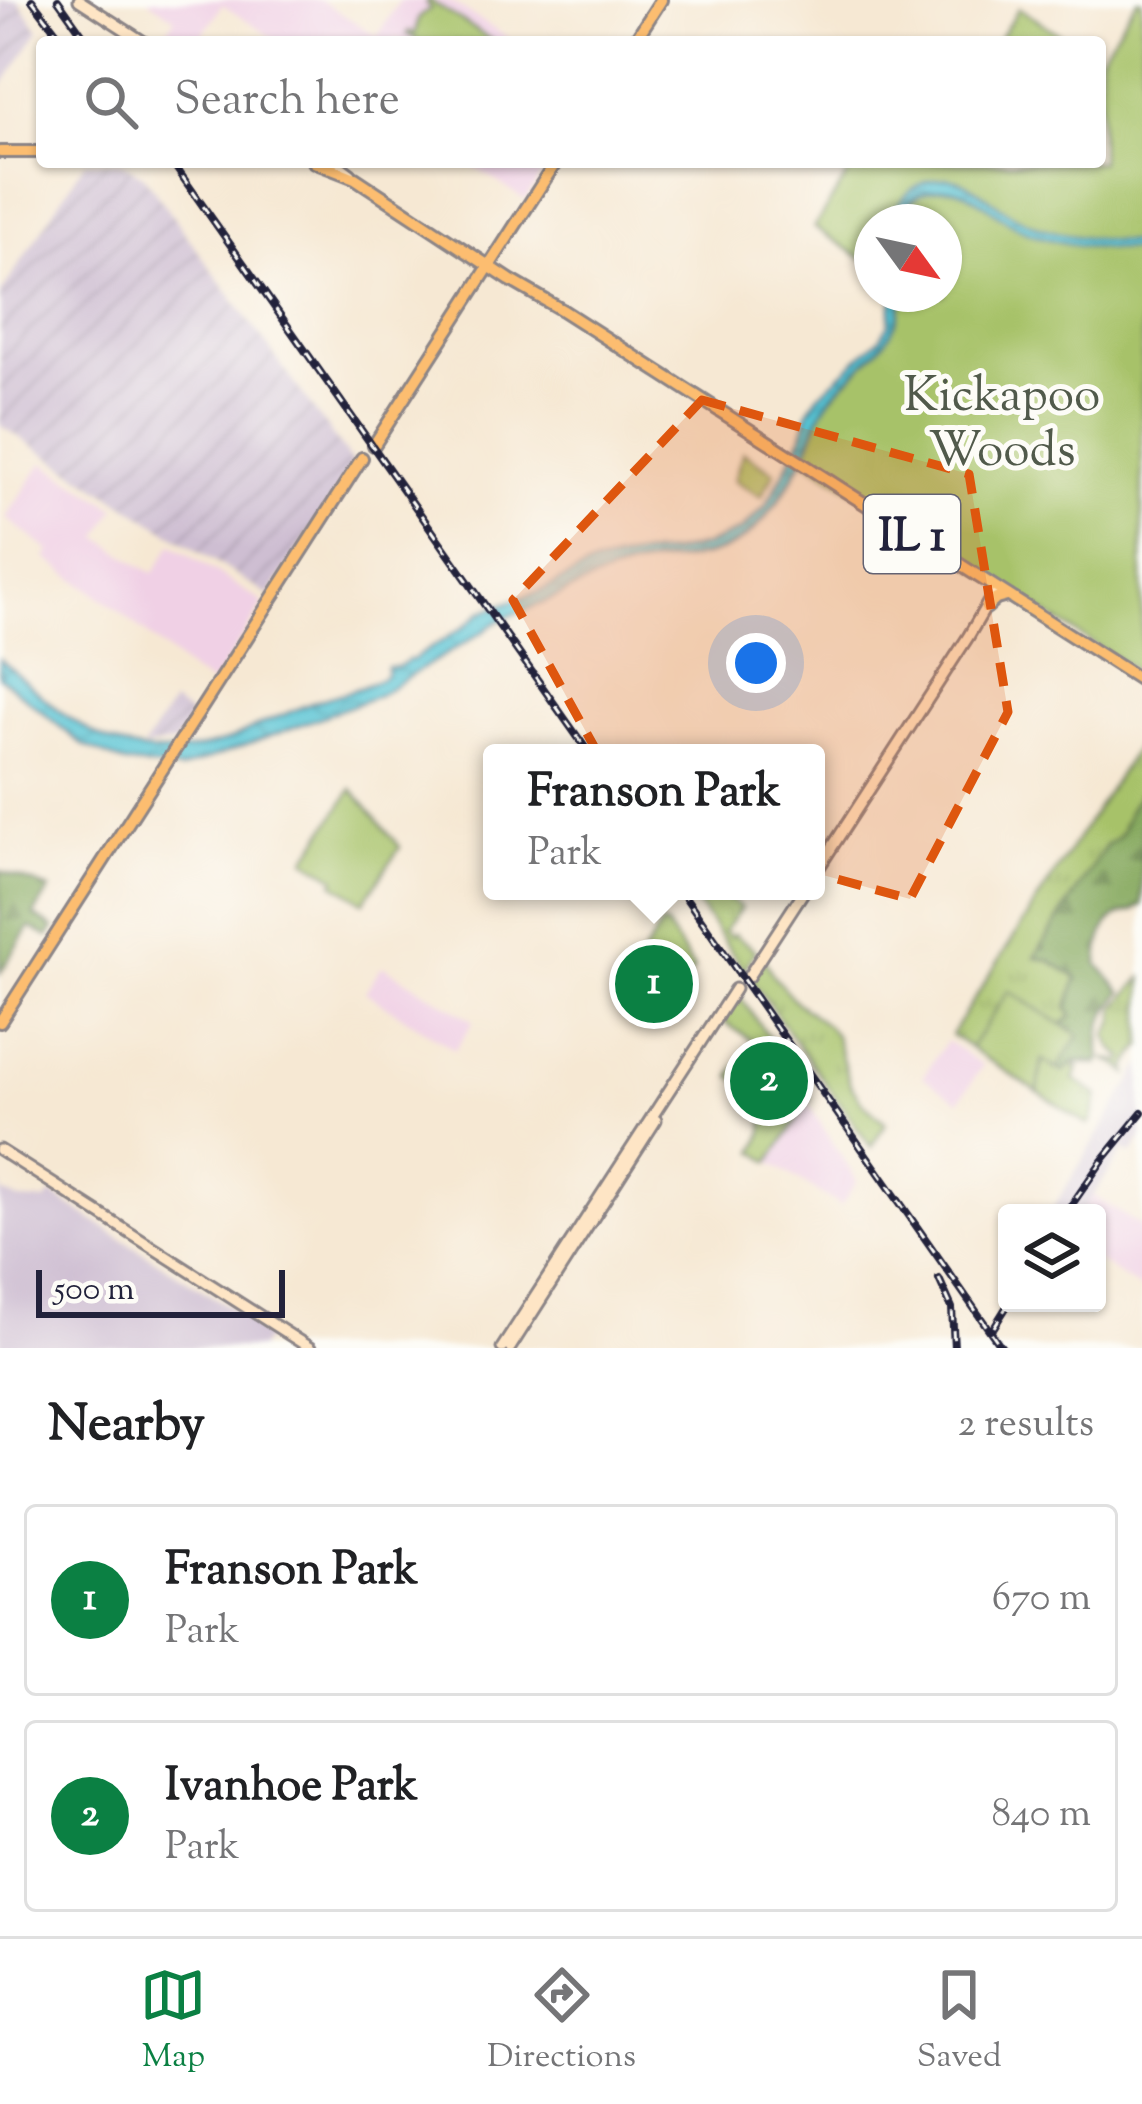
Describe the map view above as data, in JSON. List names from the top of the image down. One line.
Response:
{"streets":{"main road":["IL 1"]},"parks":["Kickapoo Woods"],"scale_bar":"500 m","north":"bottom right","page":{"search":"Search here","popup":["Franson Park","Park"],"pins":["1","2"],"scale":"500 m","heading":["Nearby","2 results"],"list":[{"mark":"1","name":"Franson Park","note":"Park","value":"670 m"},{"mark":"2","name":"Ivanhoe Park","note":"Park","value":"840 m"}],"nav":["Map","Directions","Saved"]}}
